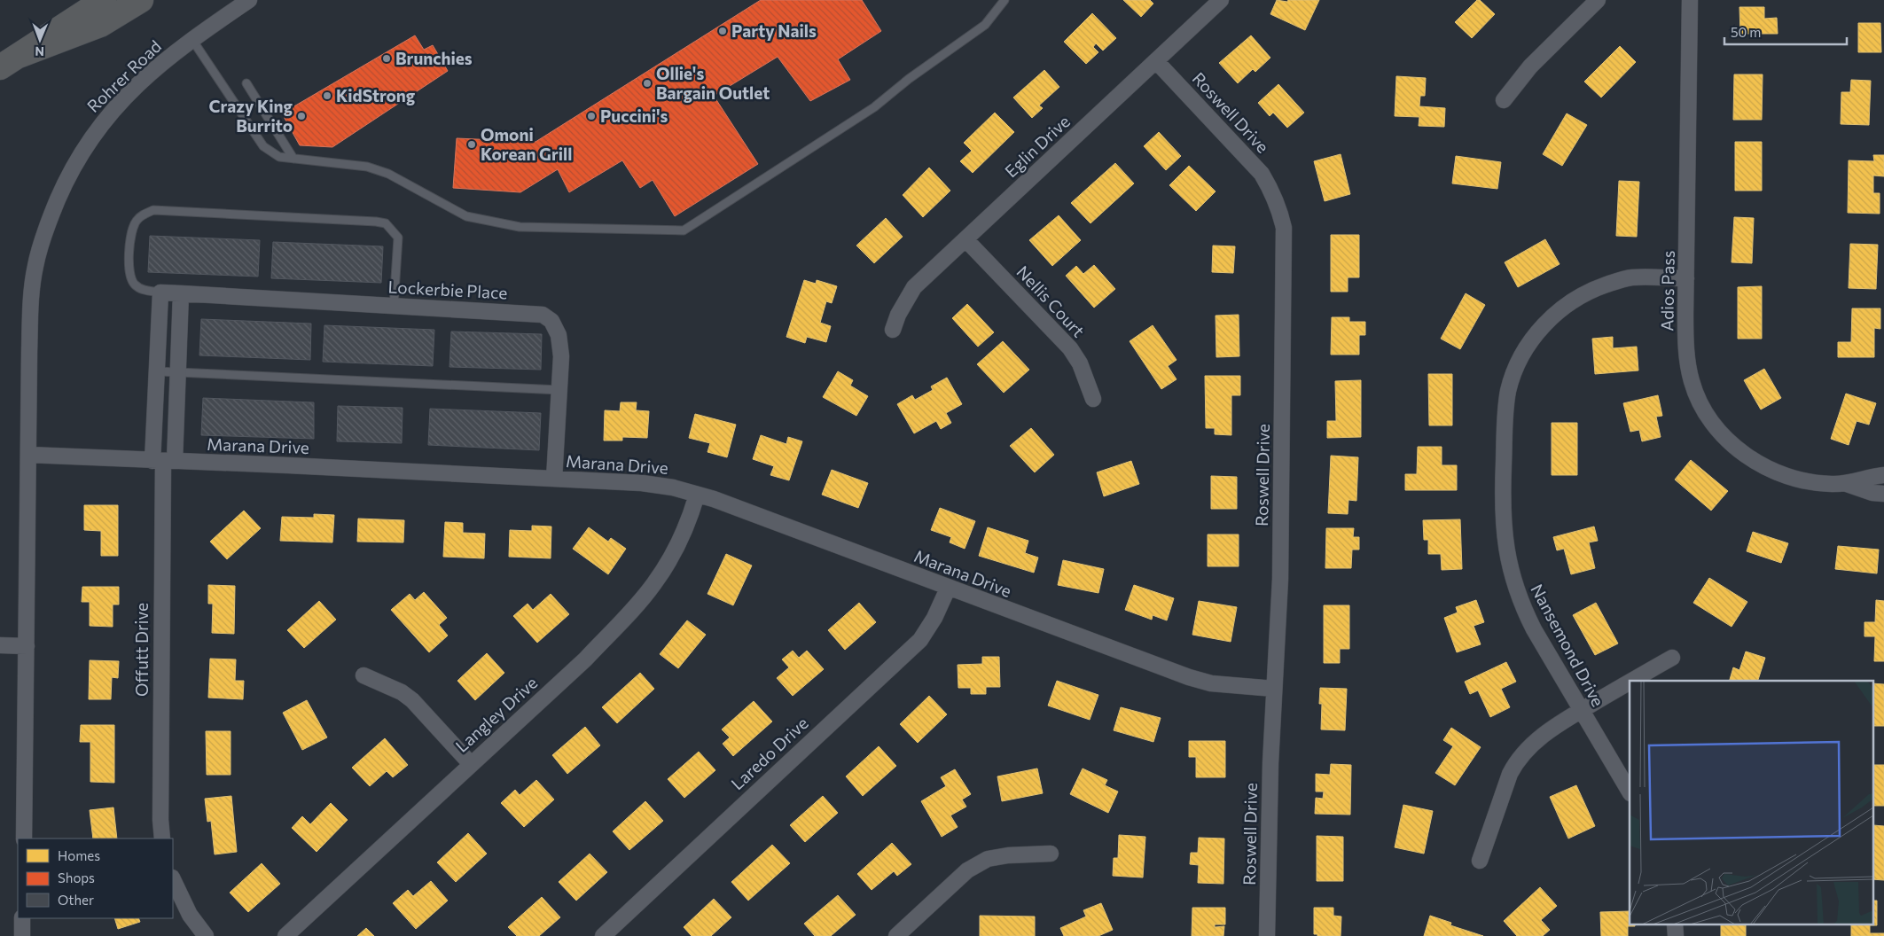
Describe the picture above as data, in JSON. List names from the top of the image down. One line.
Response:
{"streets":{"street":["Rohrer Road","Roswell Drive","Eglin Drive","Lockerbie Place","Adios Pass","Nellis Court","Marana Drive","Nansemond Drive","Offutt Drive","Langley Drive","Laredo Drive"]},"crossings":[["Rohrer Road","Marana Drive"],["Roswell Drive","Eglin Drive"],["Roswell Drive","Marana Drive"],["Eglin Drive","Nellis Court"],["Lockerbie Place","Marana Drive"],["Adios Pass","Nansemond Drive"],["Marana Drive","Offutt Drive"],["Marana Drive","Langley Drive"],["Marana Drive","Laredo Drive"]],"places":["Party Nails","Brunchies","Ollie's Bargain Outlet","KidStrong","Crazy King Burrito","Puccini's","Omoni Korean Grill"],"legend":["Homes","Shops","Other"],"scale_bar":"50 m","north":"bottom"}
